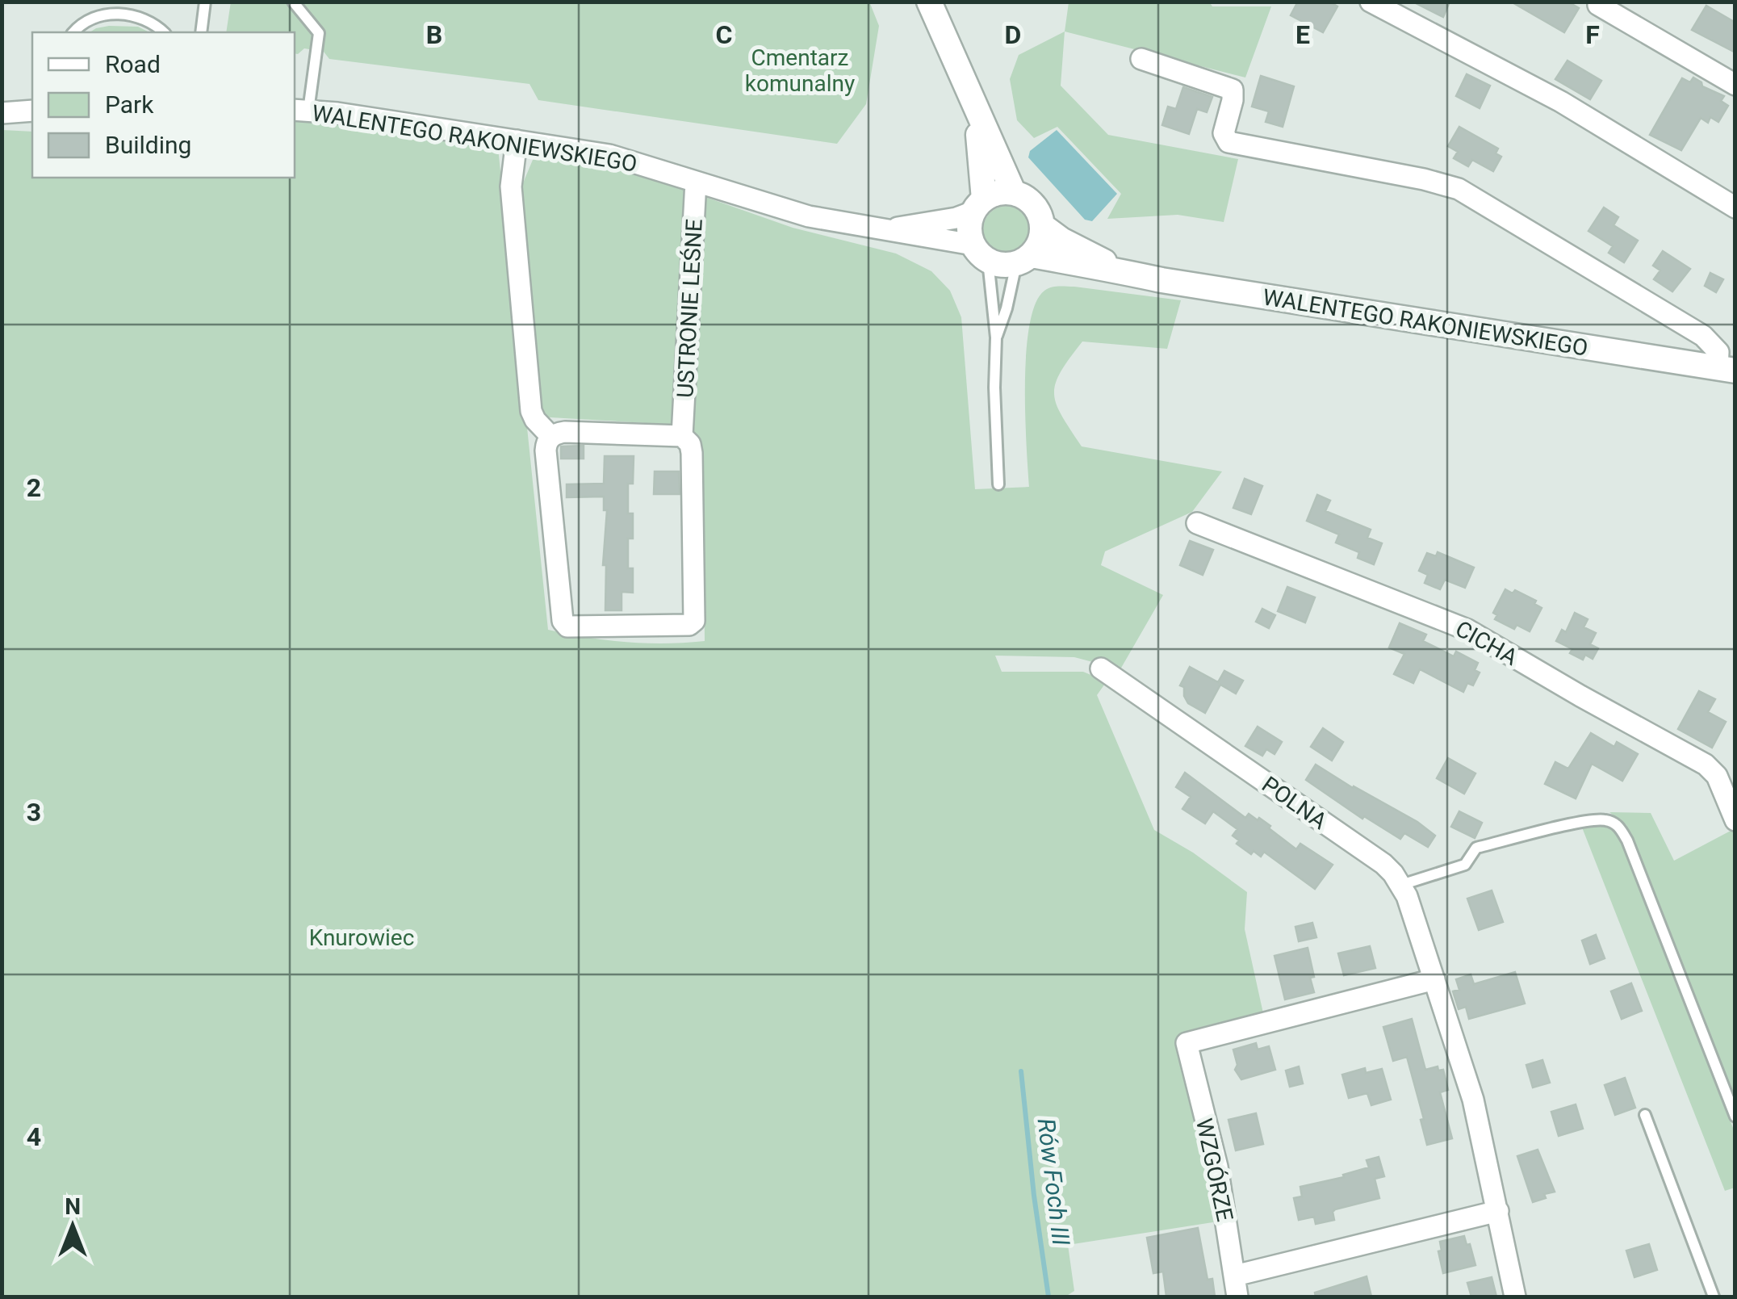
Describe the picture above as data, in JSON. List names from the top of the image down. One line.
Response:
{"streets":{"street":["WALENTEGO RAKONIEWSKIEGO","USTRONIE LEŚNE","CICHA","POLNA","WZGÓRZE"]},"crossings":[["WALENTEGO RAKONIEWSKIEGO","USTRONIE LEŚNE"],["POLNA","WZGÓRZE"]],"water":["Rów Foch III"],"parks":["Cmentarz komunalny","Knurowiec"],"legend":["Road","Park","Building"],"north":"top","grid":{"columns":["B","C","D","E","F"],"rows":["2","3","4"]}}
